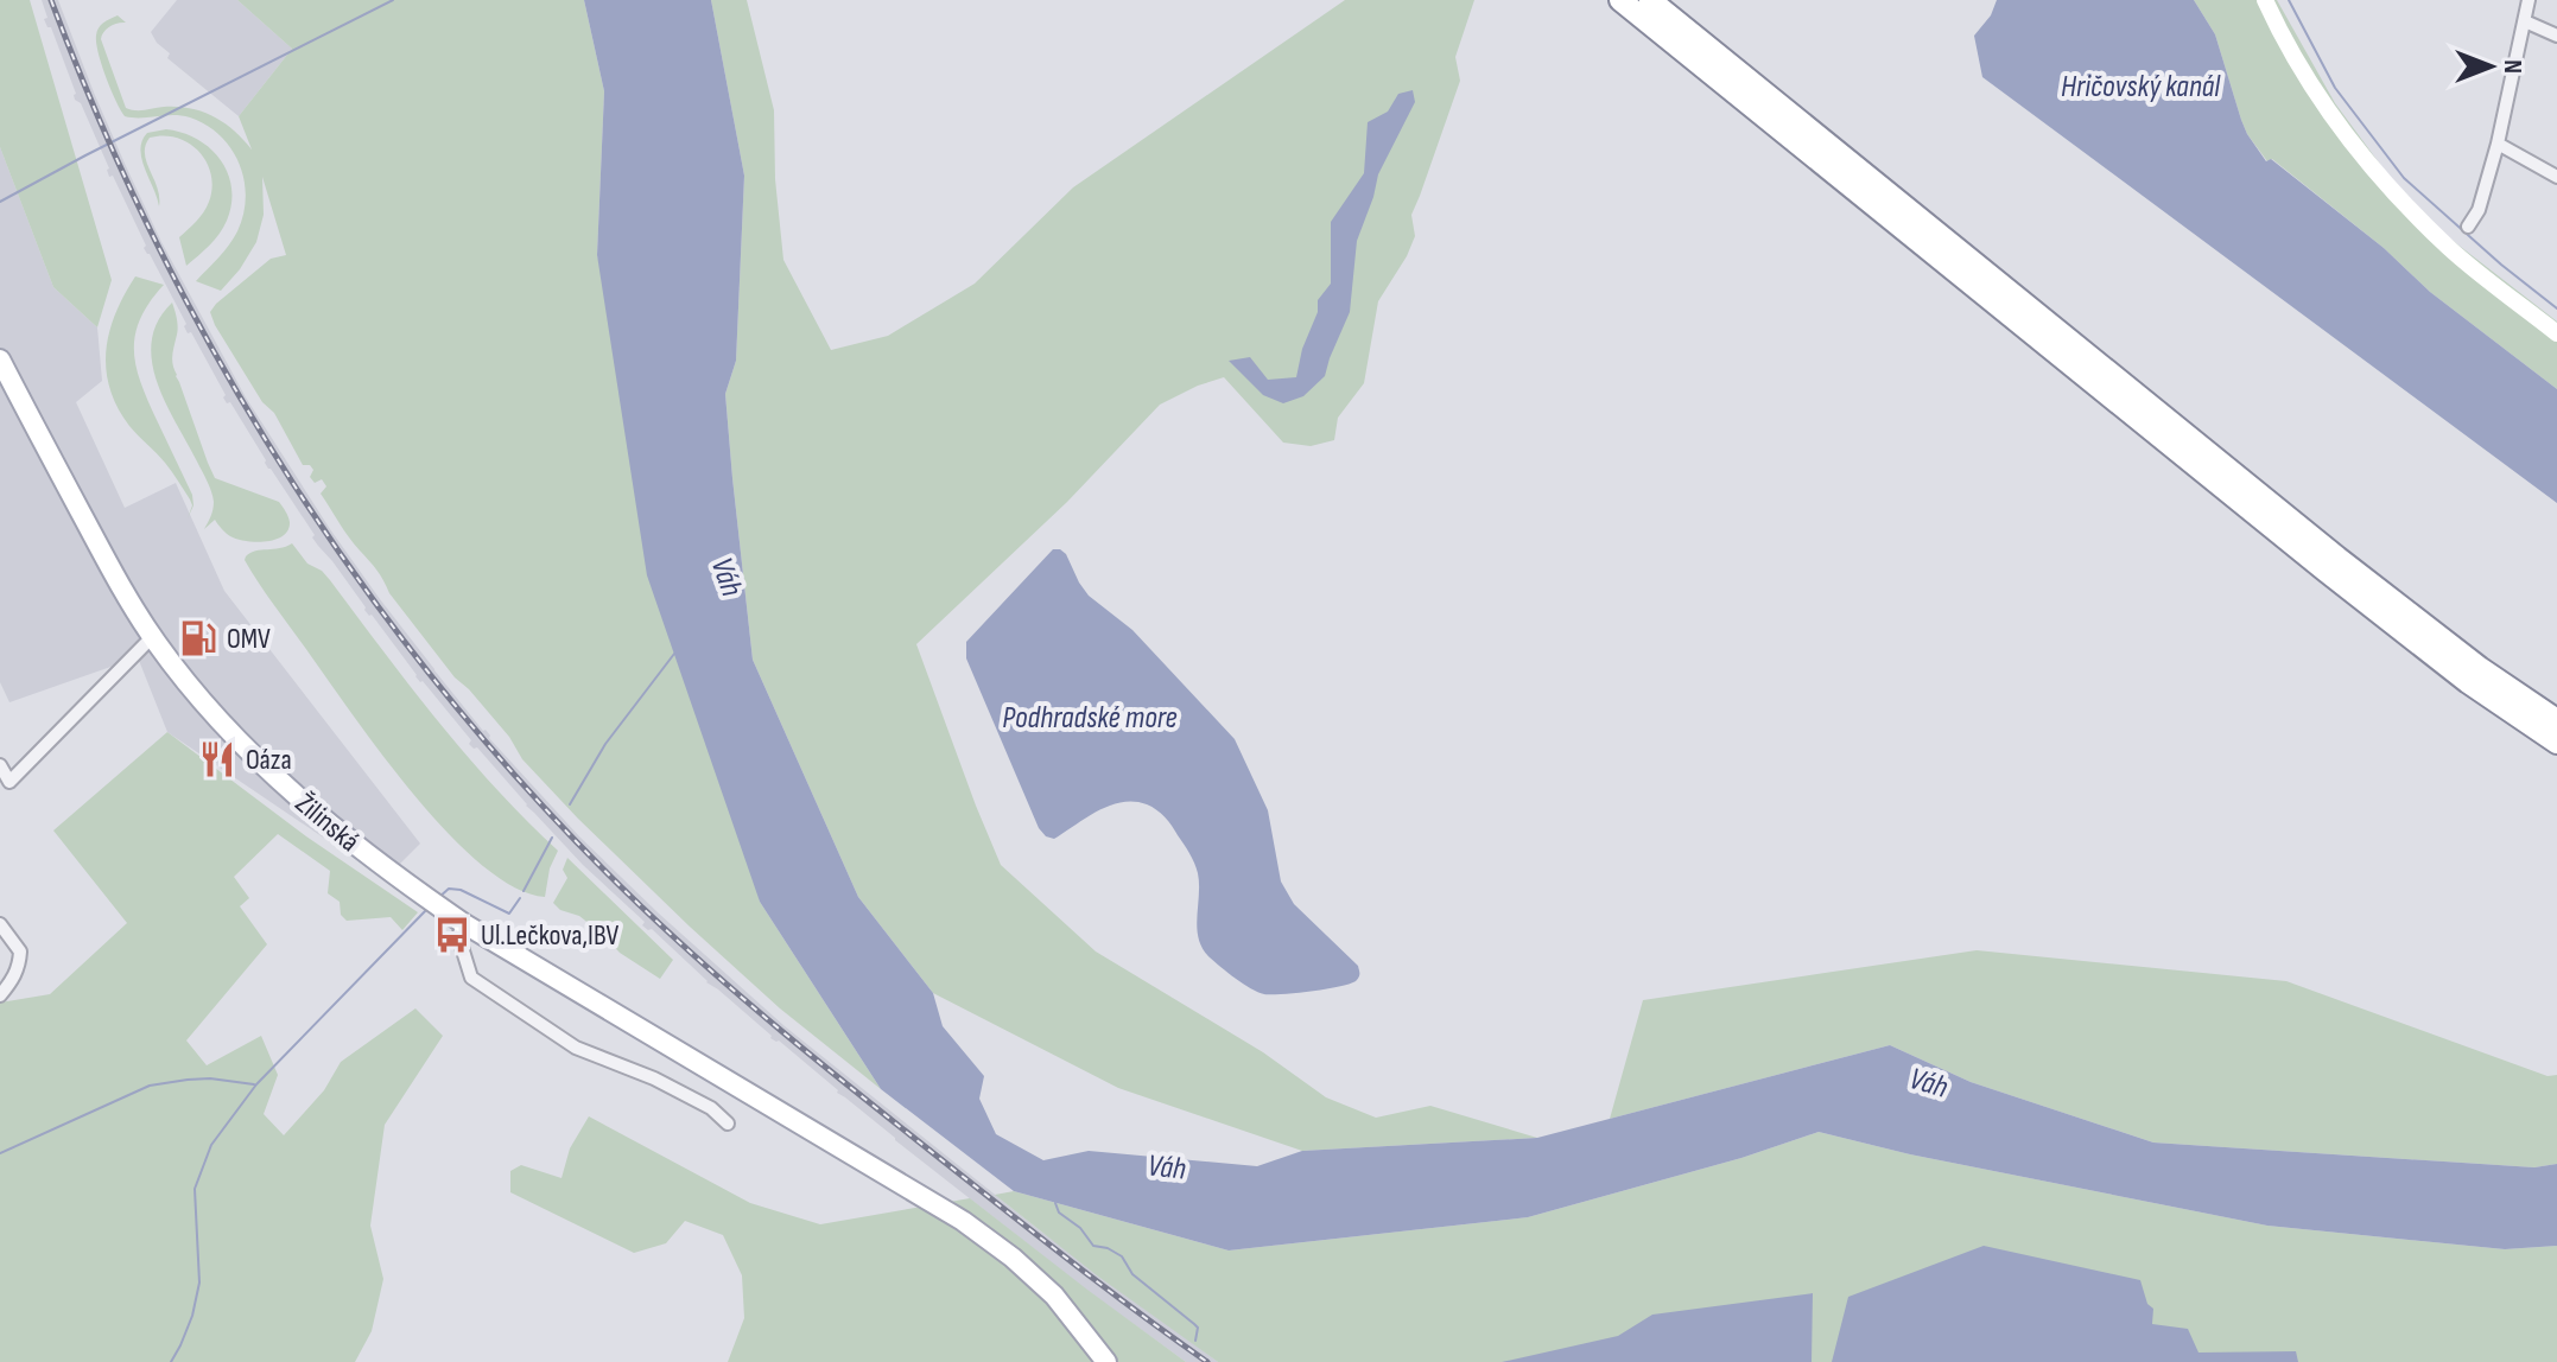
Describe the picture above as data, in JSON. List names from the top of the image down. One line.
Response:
{"streets":{"main road":["Žilinská"]},"water":["Hričovský kanál","Váh","Podhradské more"],"places":{"fuel station":["OMV"],"restaurant":["Oáza"],"bus stop":["Ul.Lečkova,IBV"]},"north":"right"}
